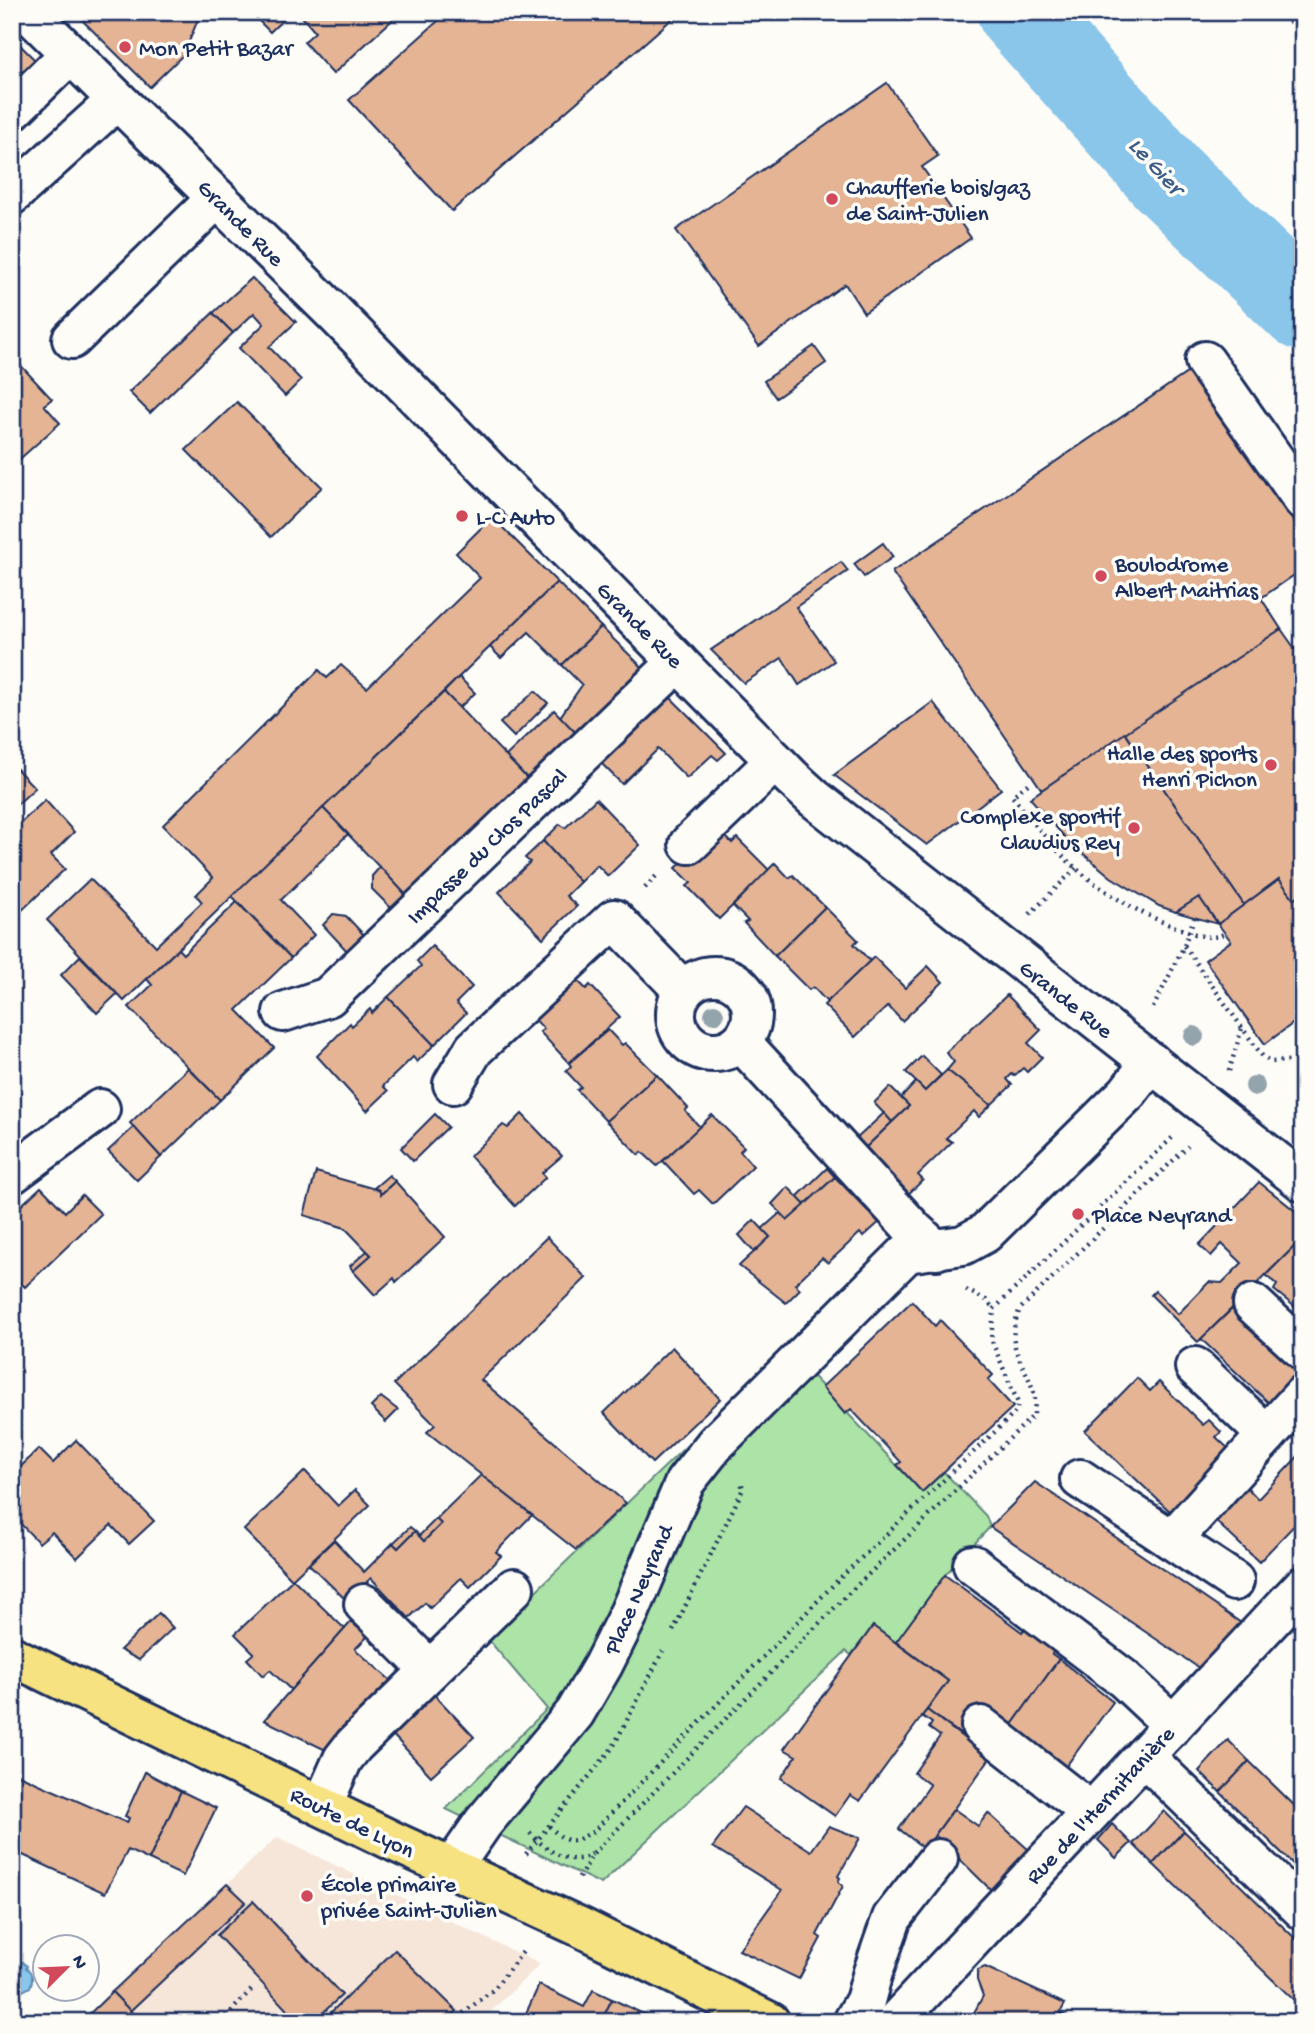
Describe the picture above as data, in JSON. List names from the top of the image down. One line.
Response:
{"streets":{"main road":["Route de Lyon"],"street":["Grande Rue","Impasse du Clos Pascal","Place Neyrand","Rue de l'Hermitanière"]},"crossings":[["Grande Rue","Impasse du Clos Pascal"],["Grande Rue","Place Neyrand"],["Place Neyrand","Route de Lyon"]],"water":["Le Gier"],"places":["Mon Petit Bazar","Chaufferie bois/gaz de Saint-Julien","L-C Auto","Boulodrome Albert Maitrias","Halle des sports Henri Pichon","Complexe sportif Claudius Rey","Place Neyrand","École primaire privée Saint-Julien"],"north":"top right"}
